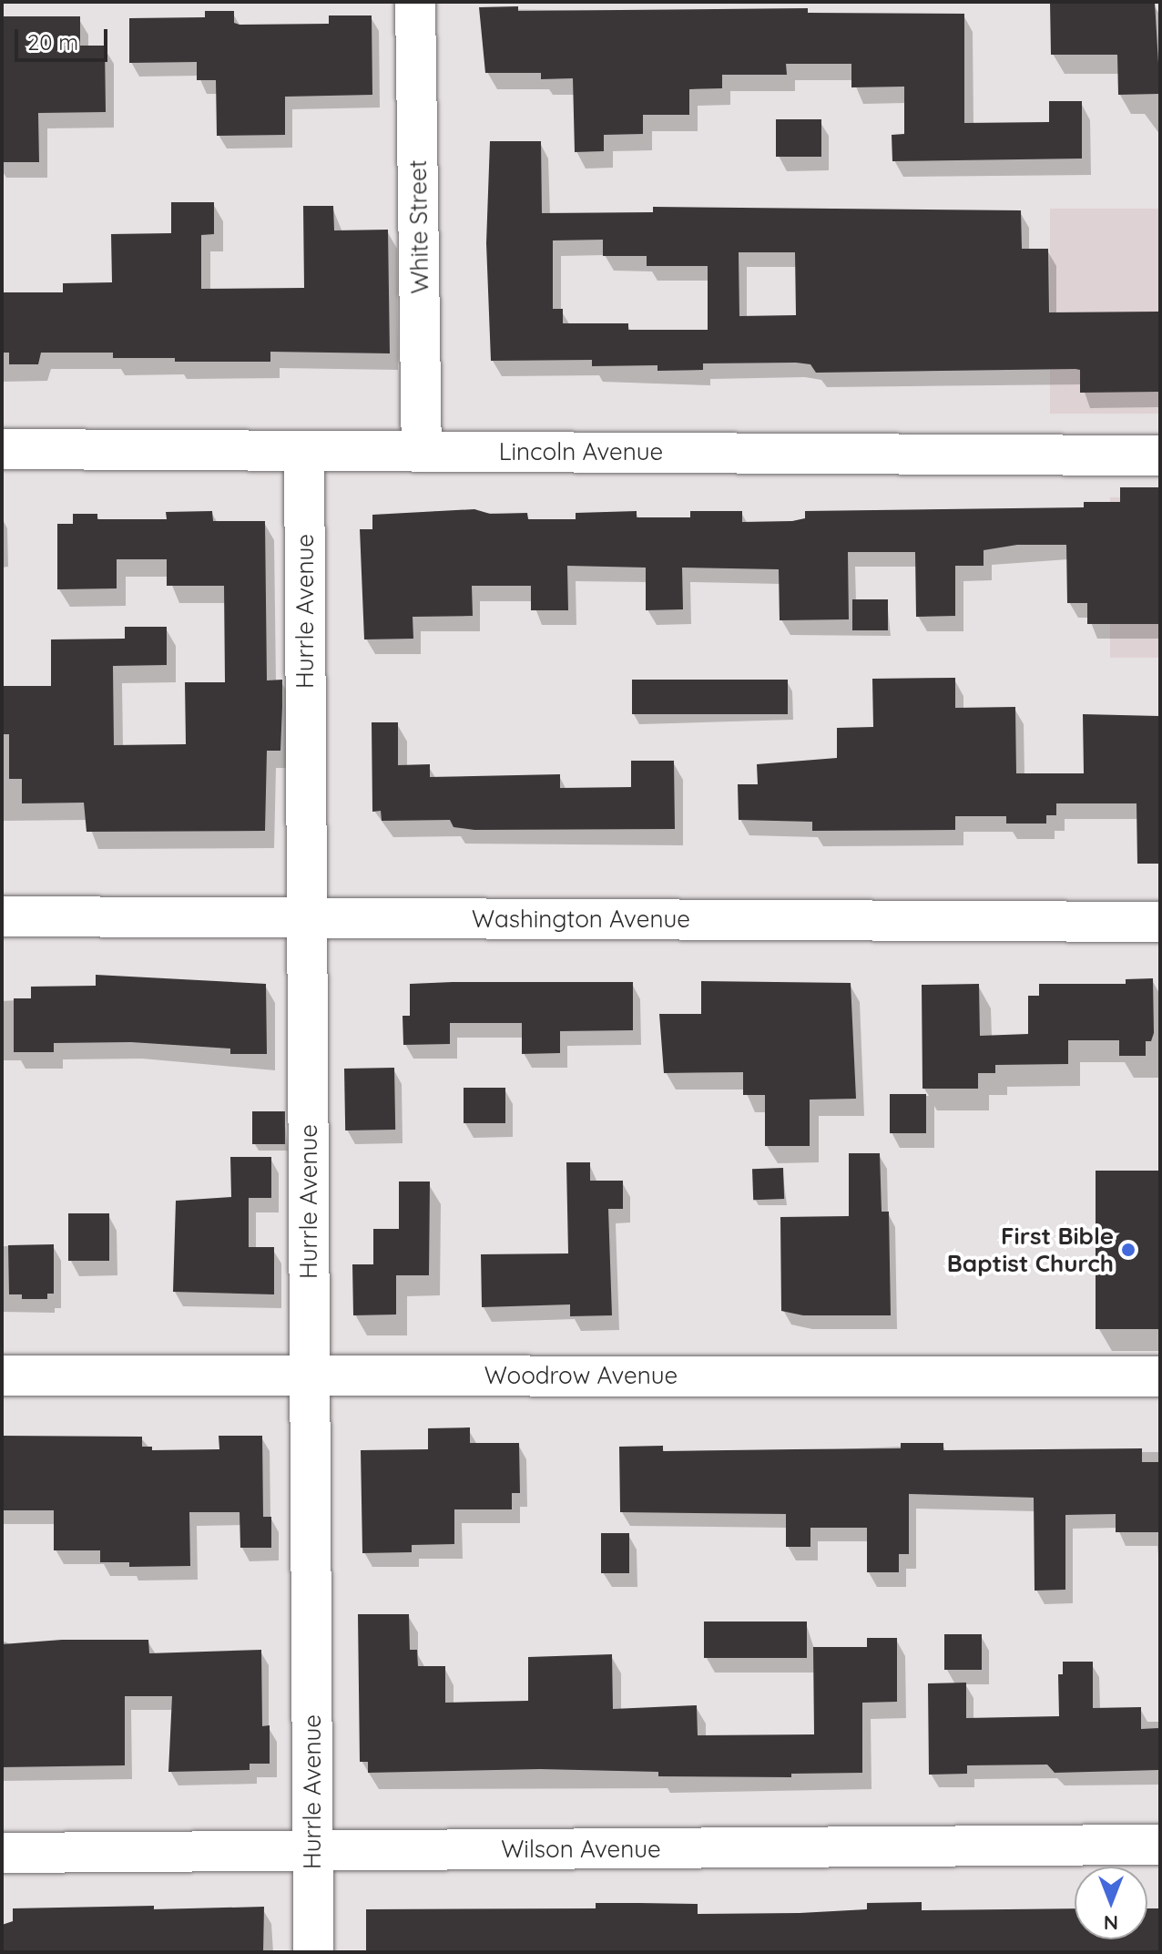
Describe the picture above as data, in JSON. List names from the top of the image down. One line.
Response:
{"streets":{"street":["White Street","Lincoln Avenue","Hurrle Avenue","Washington Avenue","Woodrow Avenue","Wilson Avenue"]},"crossings":[["White Street","Lincoln Avenue"],["Lincoln Avenue","Hurrle Avenue"],["Hurrle Avenue","Washington Avenue"],["Hurrle Avenue","Woodrow Avenue"],["Hurrle Avenue","Wilson Avenue"]],"places":["First Bible Baptist Church"],"scale_bar":"20 m","north":"bottom"}
